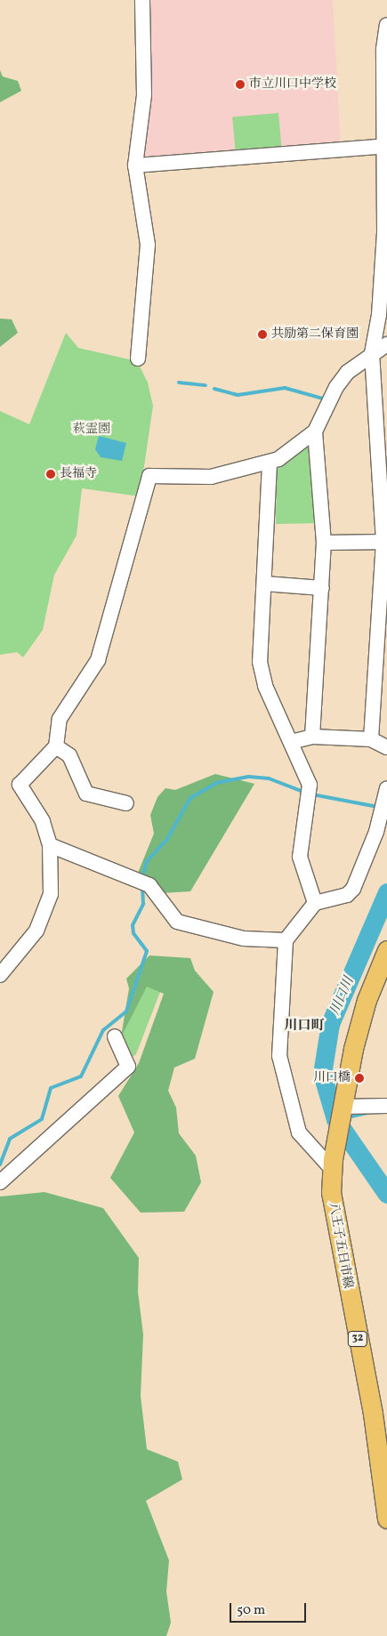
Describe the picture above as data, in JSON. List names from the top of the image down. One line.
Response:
{"streets":{"main road":["八王子五日市線","32"]},"districts":["川口町"],"water":["川口川"],"parks":["萩霊園"],"places":["市立川口中学校","共励第二保育園","長福寺","川口橋"],"scale_bar":"50 m"}
